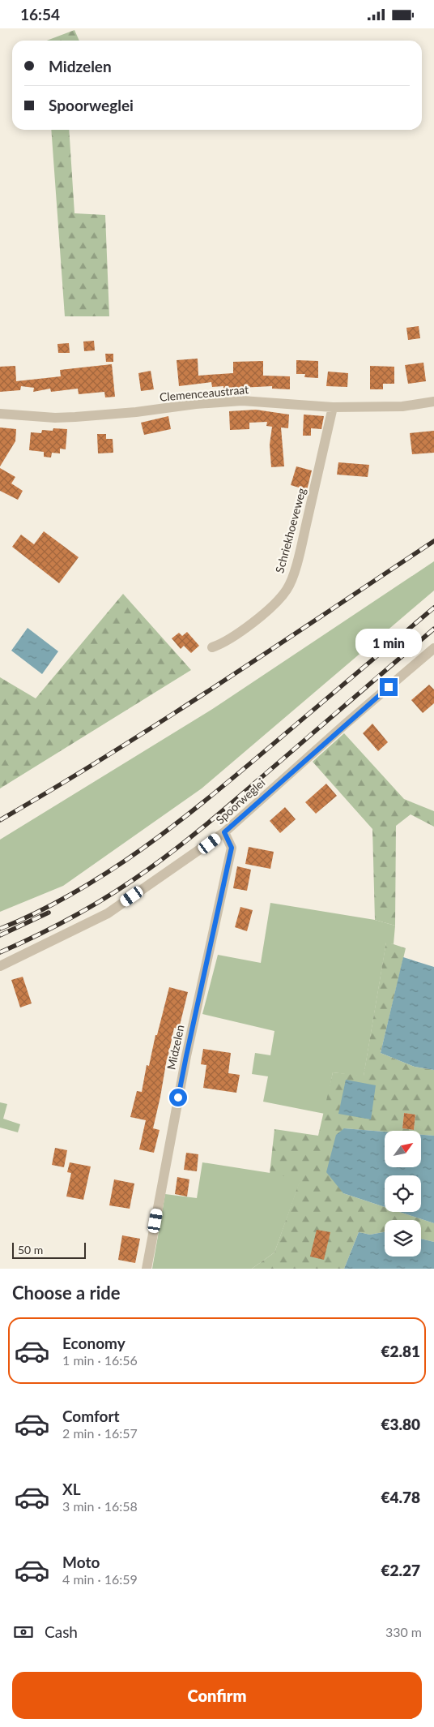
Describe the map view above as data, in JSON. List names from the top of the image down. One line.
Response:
{"streets":{"street":["Clemenceaustraat","Schriekhoeveweg","Spoorweglei","Midzelen"]},"crossings":[["Clemenceaustraat","Schriekhoeveweg"],["Spoorweglei","Midzelen"]],"scale_bar":"50 m","north":"top right","page":{"status":"16:54","banner":["Midzelen","Spoorweglei"],"bubble":"1 min","scale":"50 m","heading":"Choose a ride","list":[{"name":"Economy","note":"1 min · 16:56","value":"€2.81"},{"name":"Comfort","note":"2 min · 16:57","value":"€3.80"},{"name":"XL","note":"3 min · 16:58","value":"€4.78"},{"name":"Moto","note":"4 min · 16:59","value":"€2.27"}],"pay":["Cash","330 m"],"buttons":"Confirm"}}
